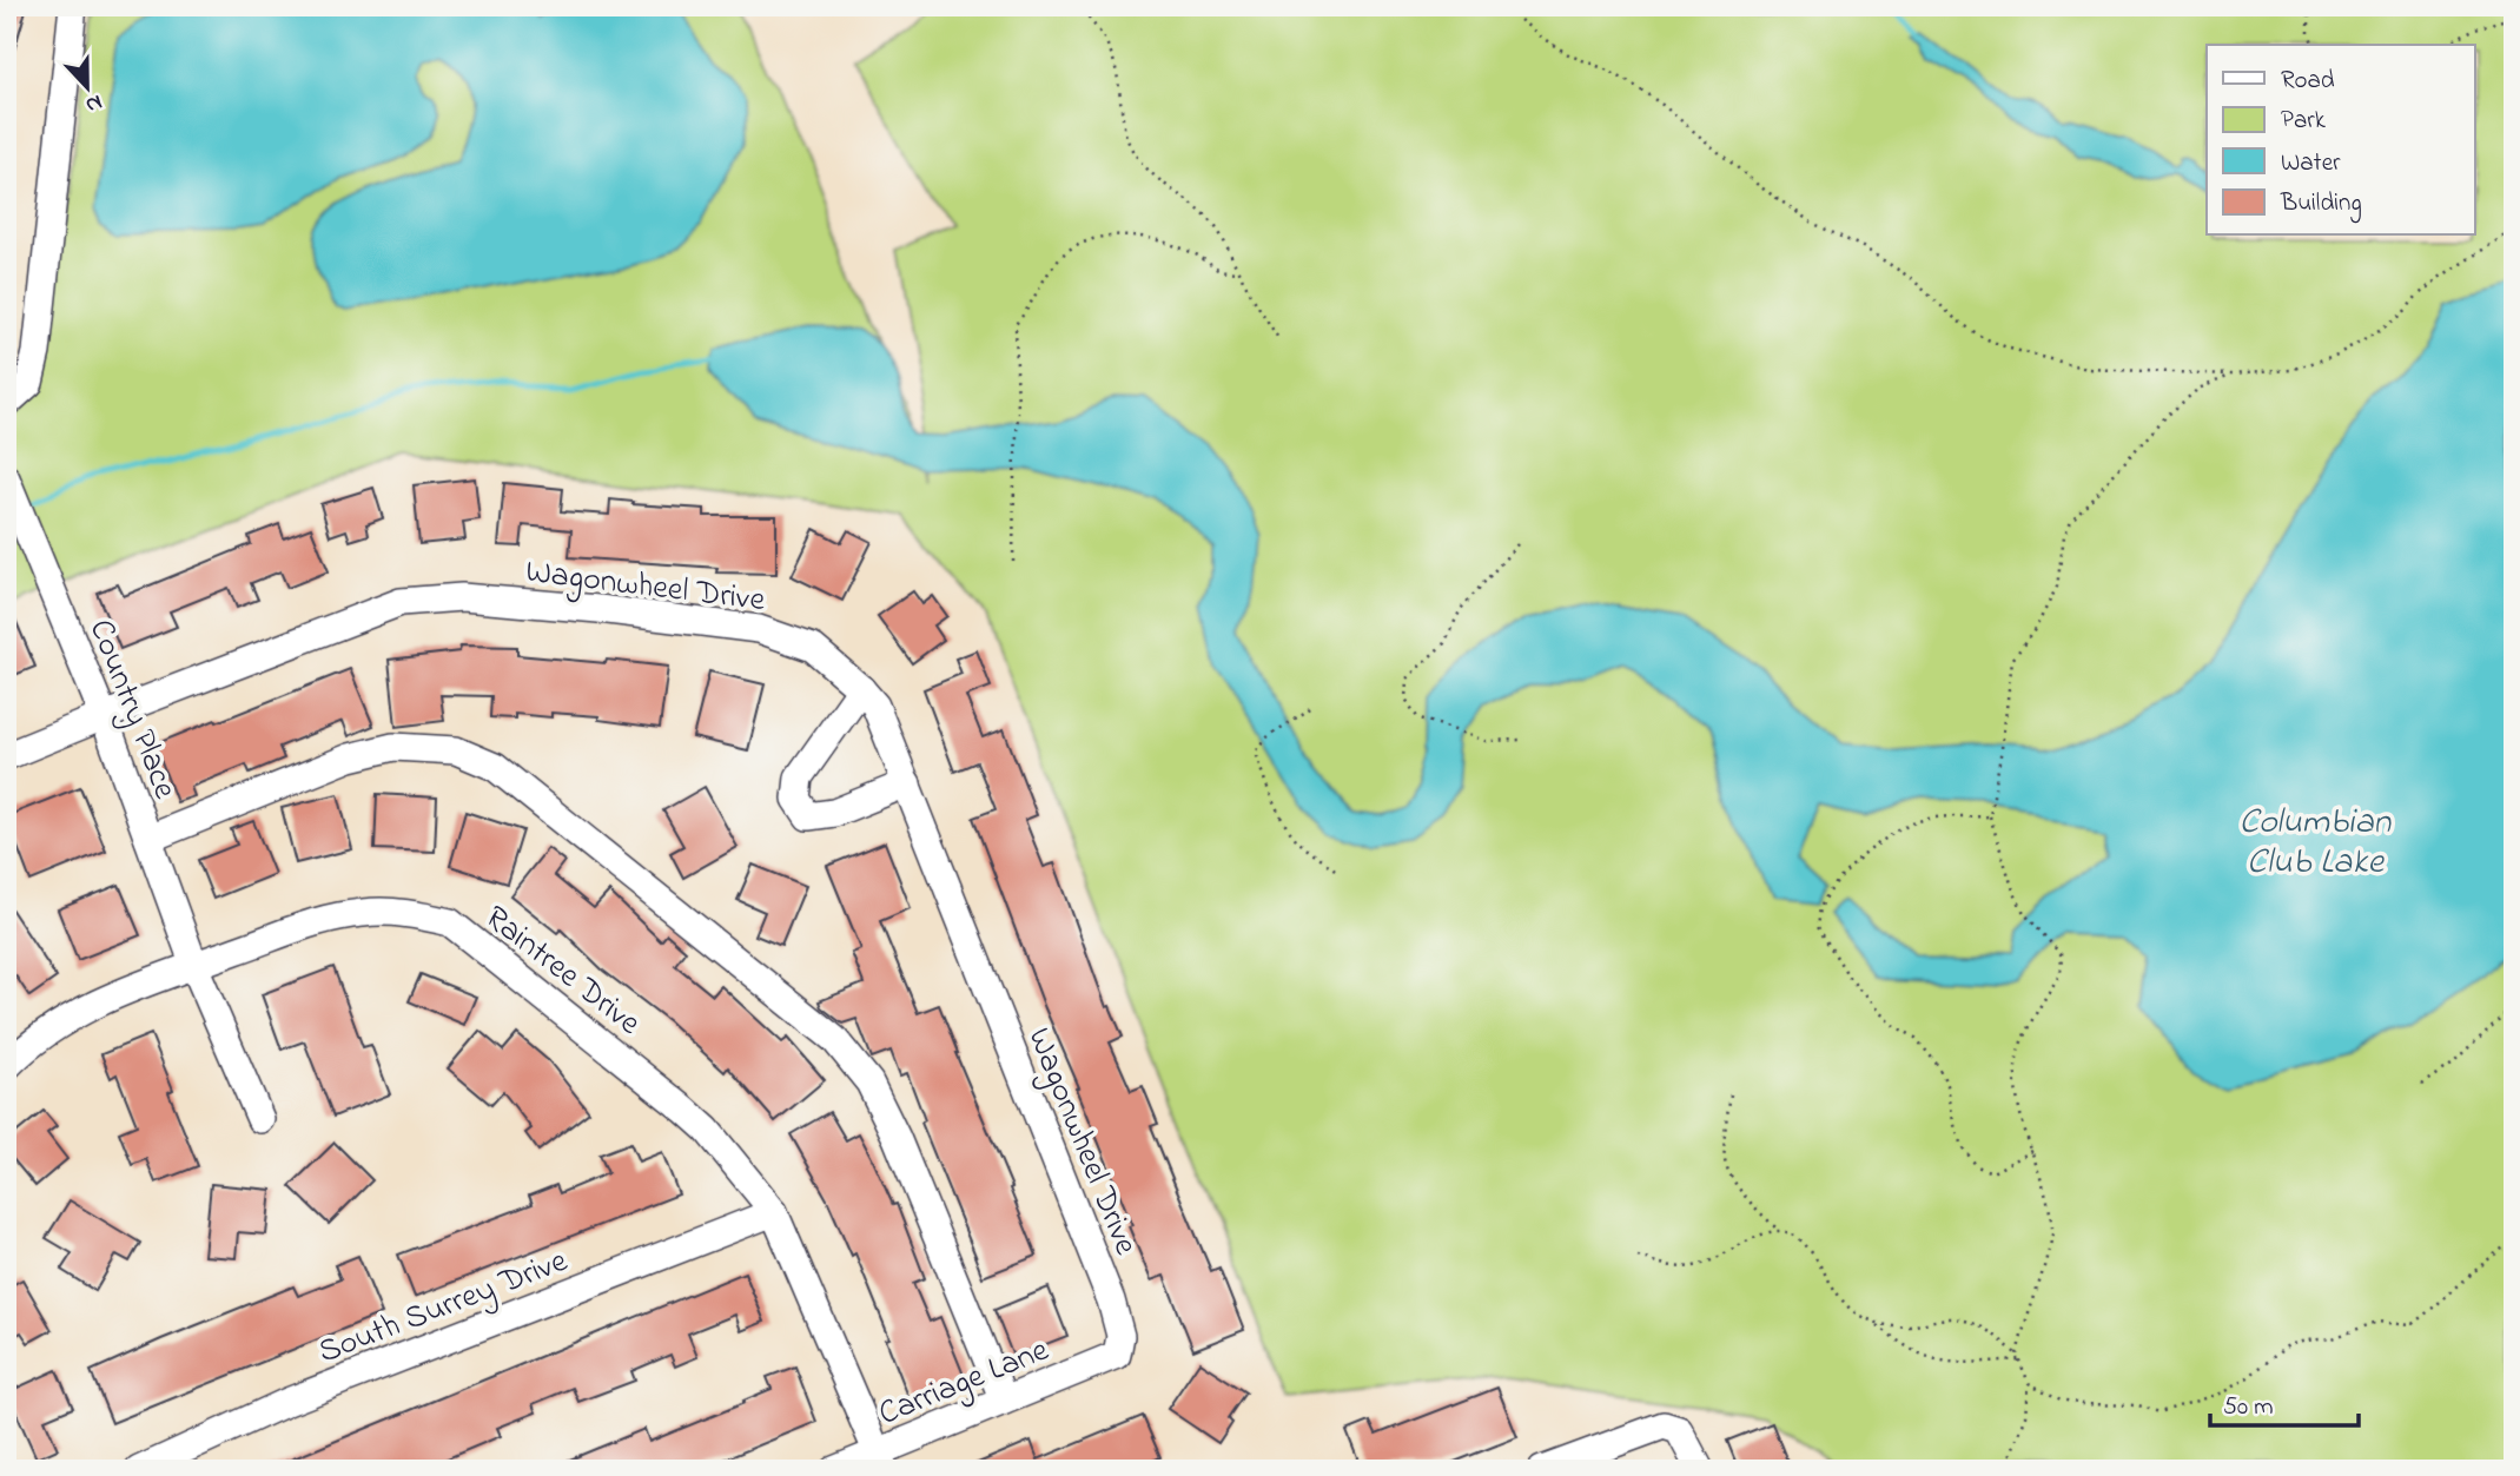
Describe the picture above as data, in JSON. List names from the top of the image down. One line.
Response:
{"streets":{"street":["Wagonwheel Drive","Country Place","Raintree Drive","South Surrey Drive","Carriage Lane"]},"crossings":[["Wagonwheel Drive","Country Place"],["Wagonwheel Drive","Carriage Lane"],["Country Place","Raintree Drive"],["Raintree Drive","South Surrey Drive"],["Raintree Drive","Carriage Lane"]],"water":["Columbian Club Lake"],"legend":["Road","Park","Water","Building"],"scale_bar":"50 m","north":"bottom"}
